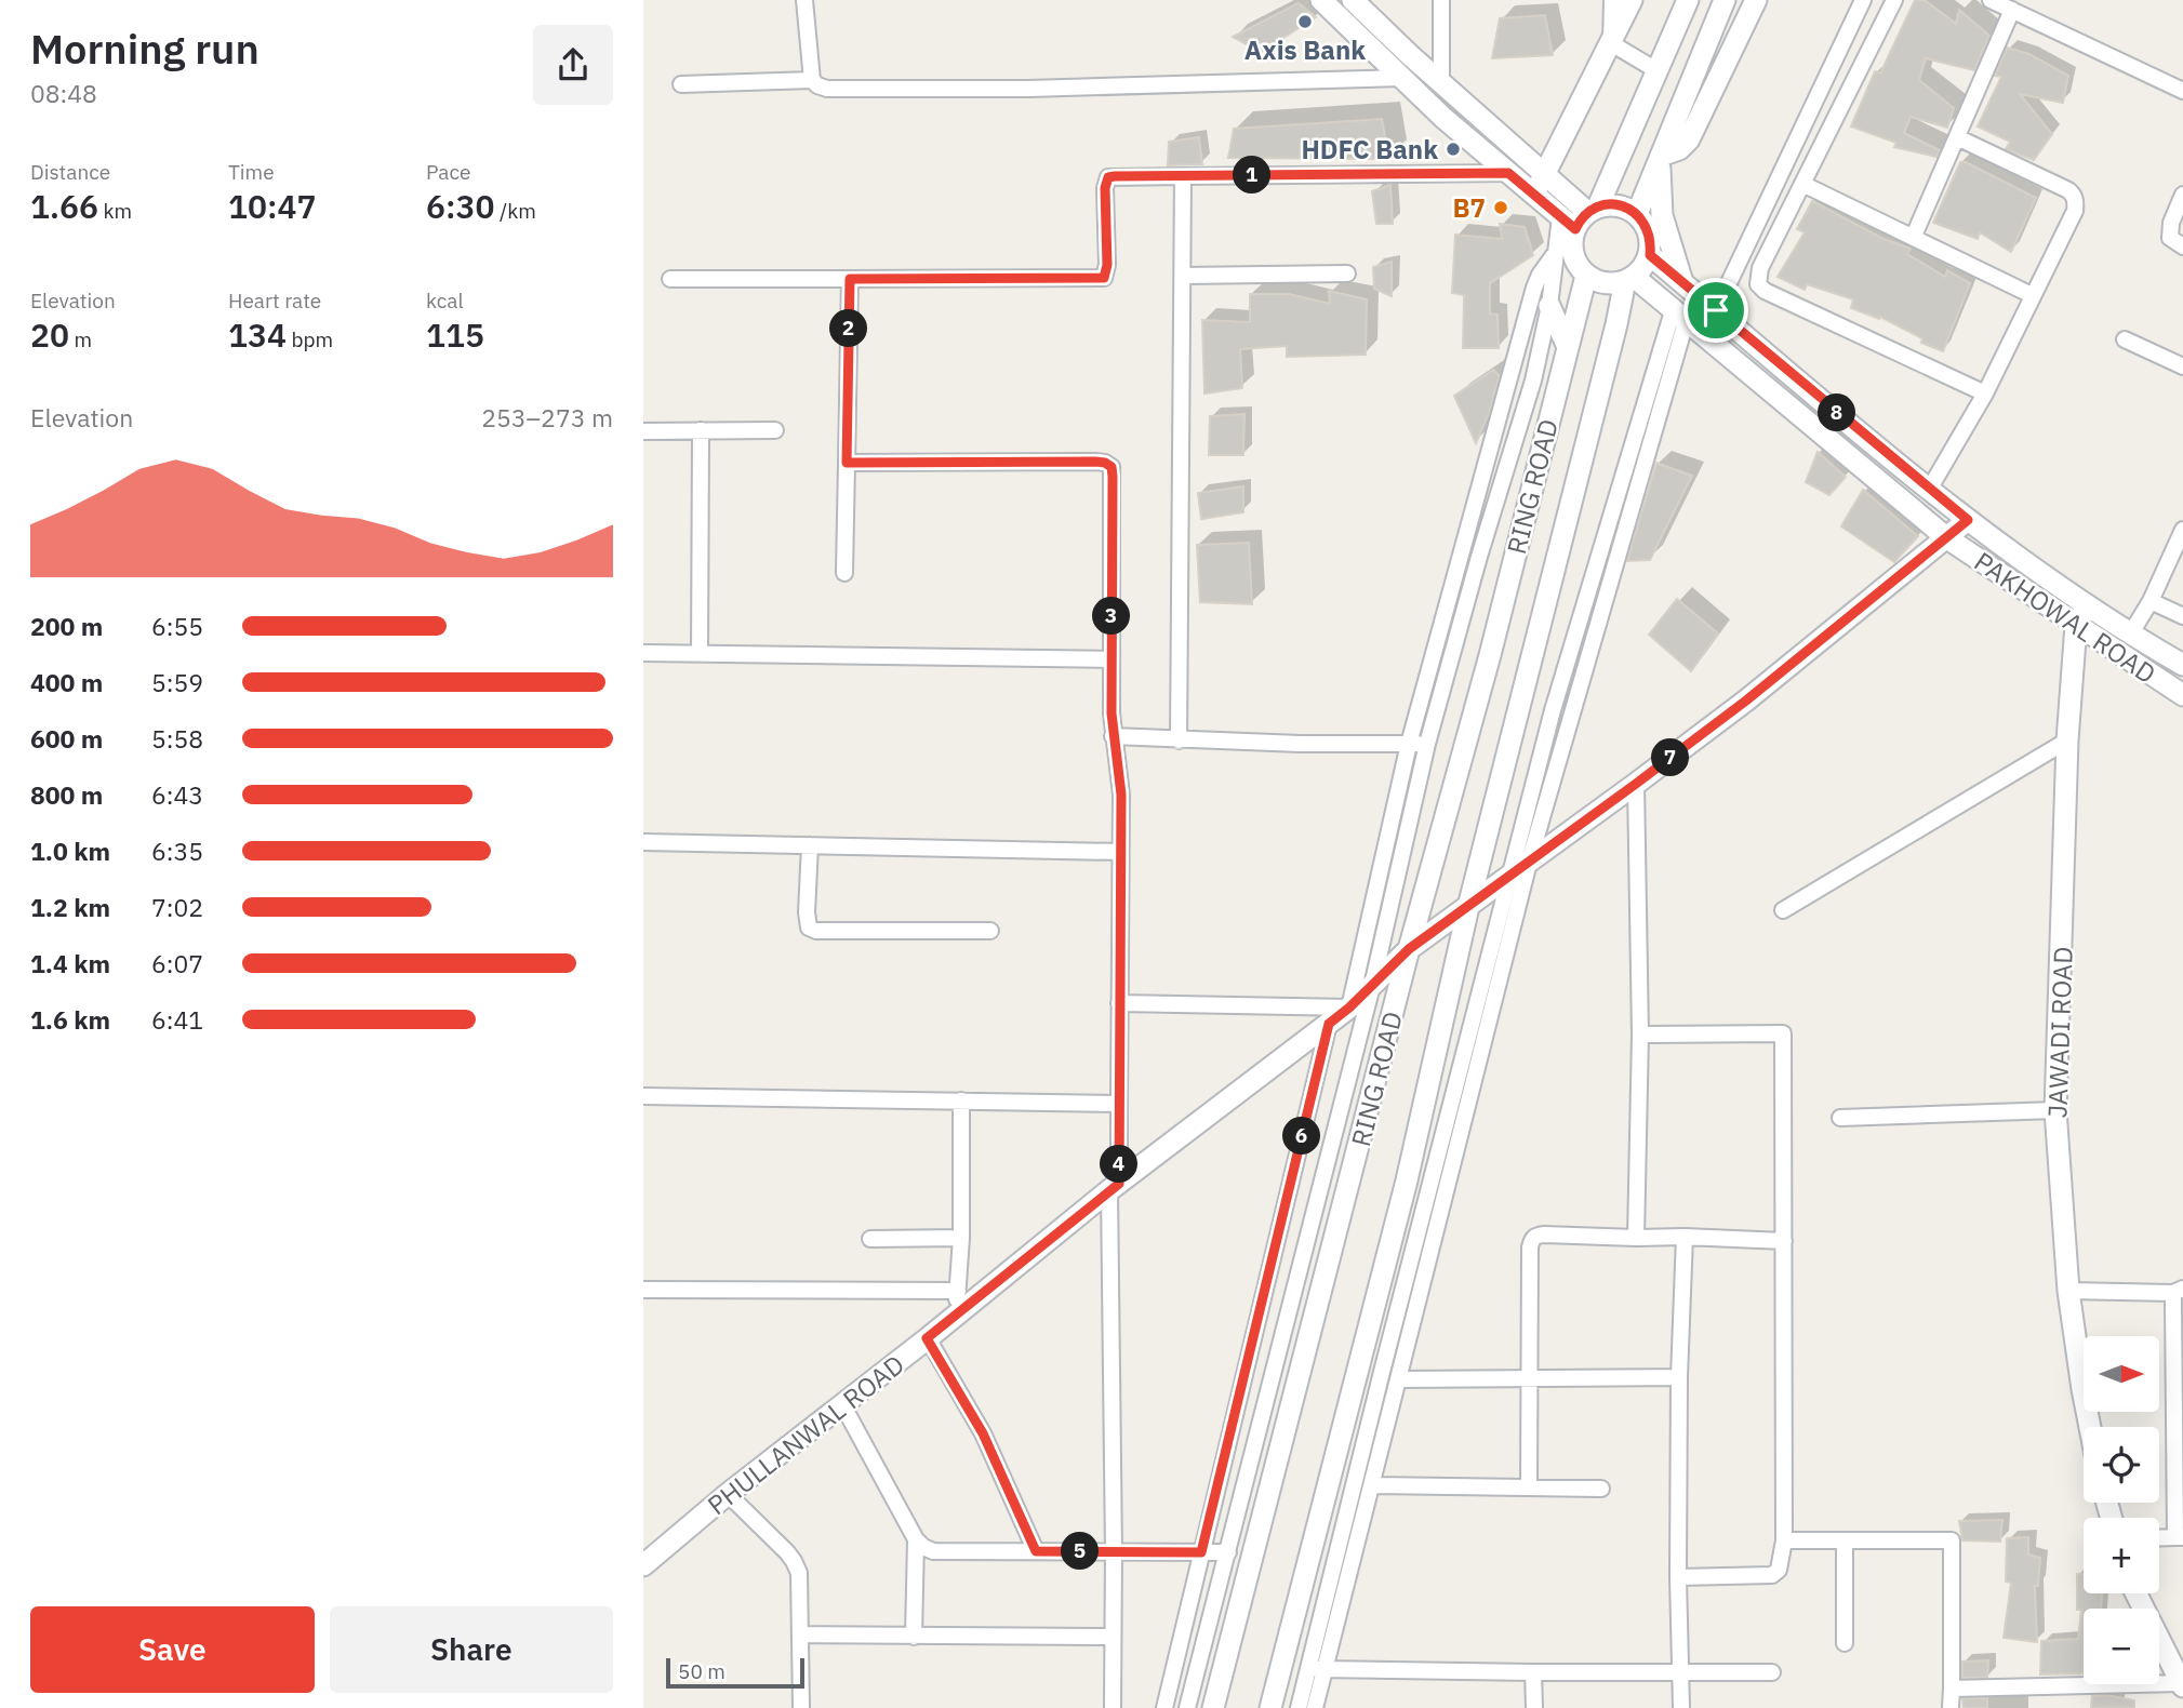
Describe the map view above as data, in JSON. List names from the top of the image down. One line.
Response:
{"streets":{"street":["RING ROAD","PAKHOWAL ROAD","JAWADI ROAD","PHULLANWAL ROAD"]},"crossings":[["RING ROAD","PAKHOWAL ROAD"],["RING ROAD","PHULLANWAL ROAD"],["PAKHOWAL ROAD","JAWADI ROAD"],["PAKHOWAL ROAD","PHULLANWAL ROAD"]],"places":["Axis Bank","HDFC Bank","B7"],"scale_bar":"50 m","north":"right","page":{"heading":["Morning run","08:48"],"stats":[["Distance","1.66 km"],["Time","10:47"],["Pace","6:30 /km"],["Elevation","20 m"],["Heart rate","134 bpm"],["kcal","115"]],"pins":["1","2","8","3","7","6","4","5"],"chart":["Elevation","253–273 m"],"list":[{"name":"200 m","note":"6:55"},{"name":"400 m","note":"5:59"},{"name":"600 m","note":"5:58"},{"name":"800 m","note":"6:43"},{"name":"1.0 km","note":"6:35"},{"name":"1.2 km","note":"7:02"},{"name":"1.4 km","note":"6:07"},{"name":"1.6 km","note":"6:41"}],"map_buttons":["+","−"],"buttons":["Save","Share"],"scale":"50 m"}}
